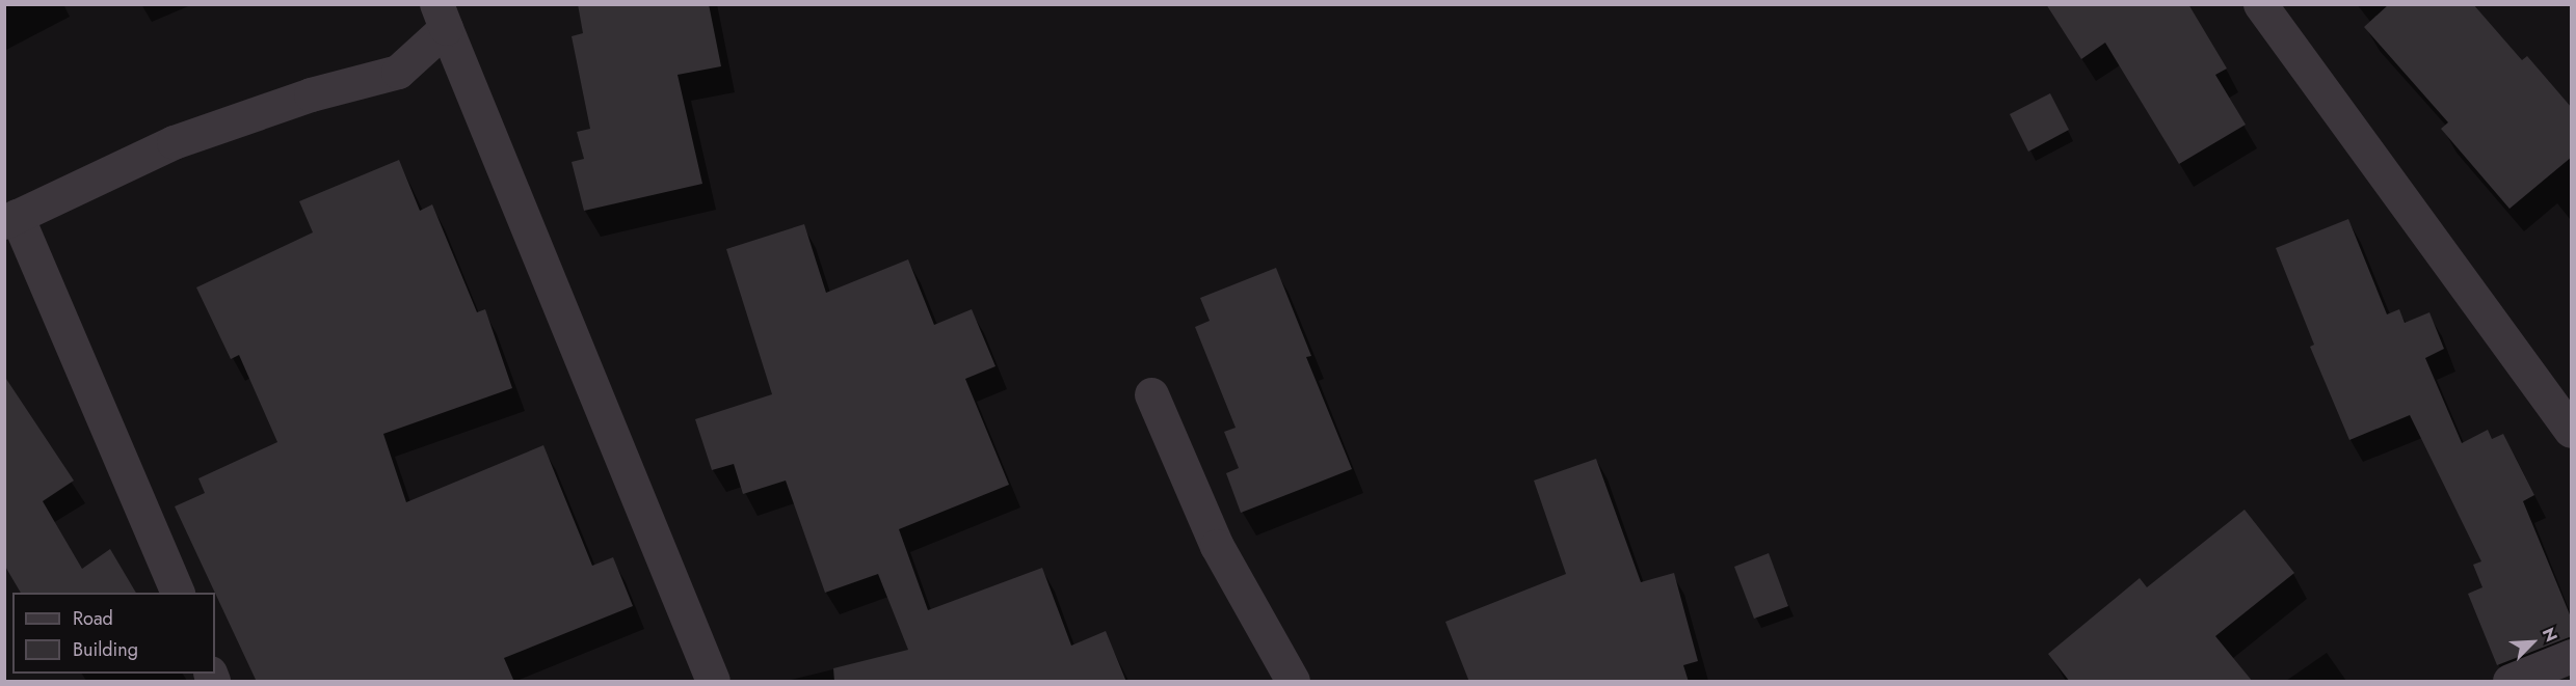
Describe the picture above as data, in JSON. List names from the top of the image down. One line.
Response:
{"legend":["Road","Building"],"north":"top right"}
